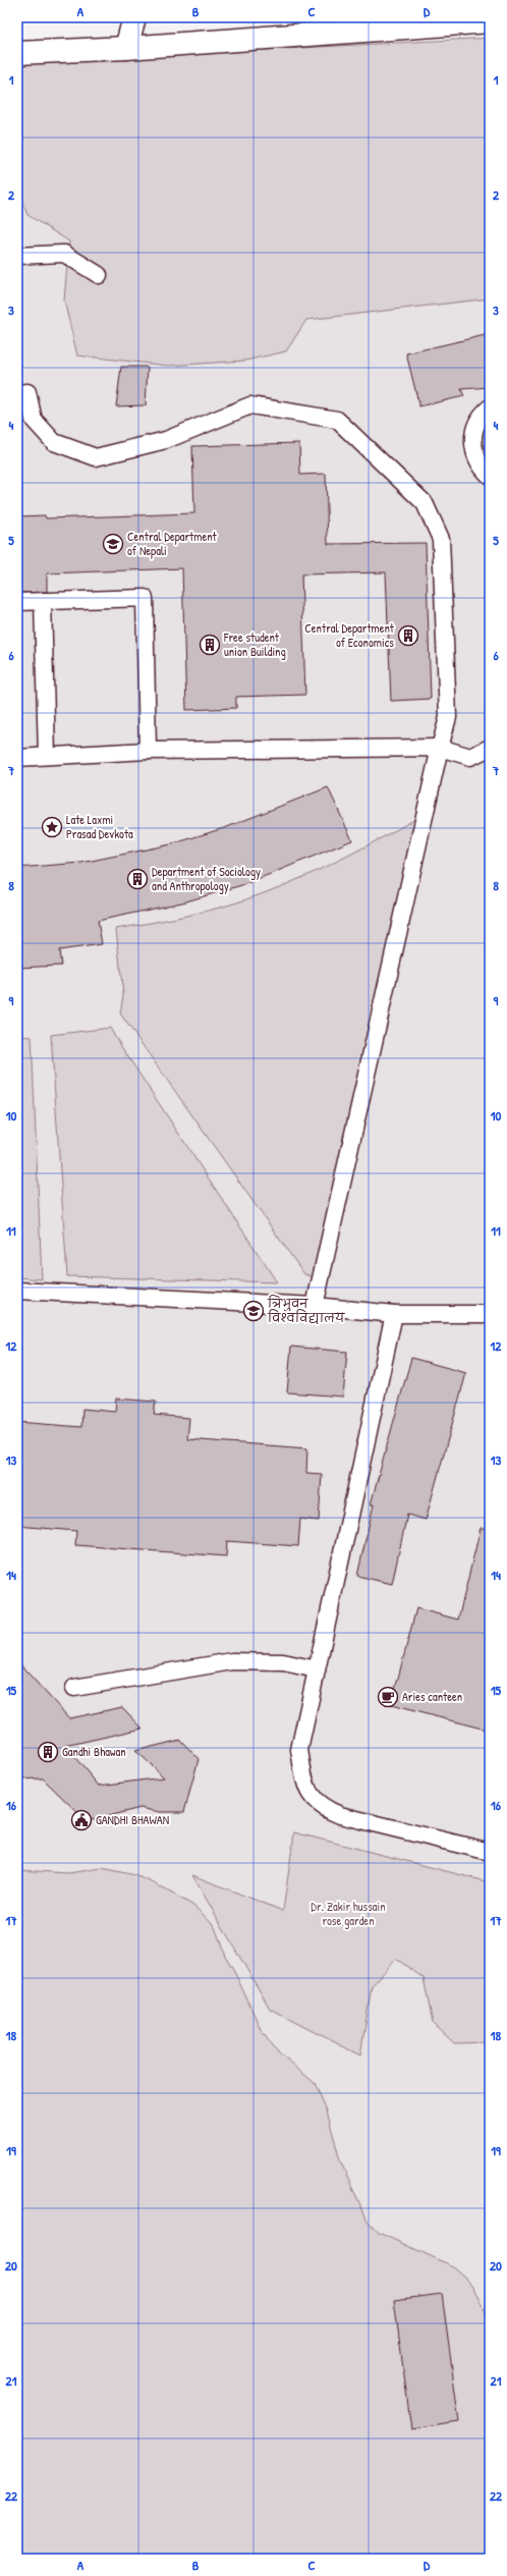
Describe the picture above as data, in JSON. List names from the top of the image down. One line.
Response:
{"parks":["Dr. Zakir hussain rose garden"],"places":{"school or university":["Central Department of Nepali","त्रिभुवन विश्वविद्यालय"],"building":["Central Department of Economics","Free student union Building","Department of Sociology and Anthropology","Gandhi Bhawan"],"place":["Late Laxmi Prasad Devkota"],"cafe":["Aries canteen"],"public building":["GANDHI BHAWAN"]},"grid":{"columns":["A","B","C","D"],"rows":["1","2","3","4","5","6","7","8","9","10","11","12","13","14","15","16","17","18","19","20","21","22"]}}
